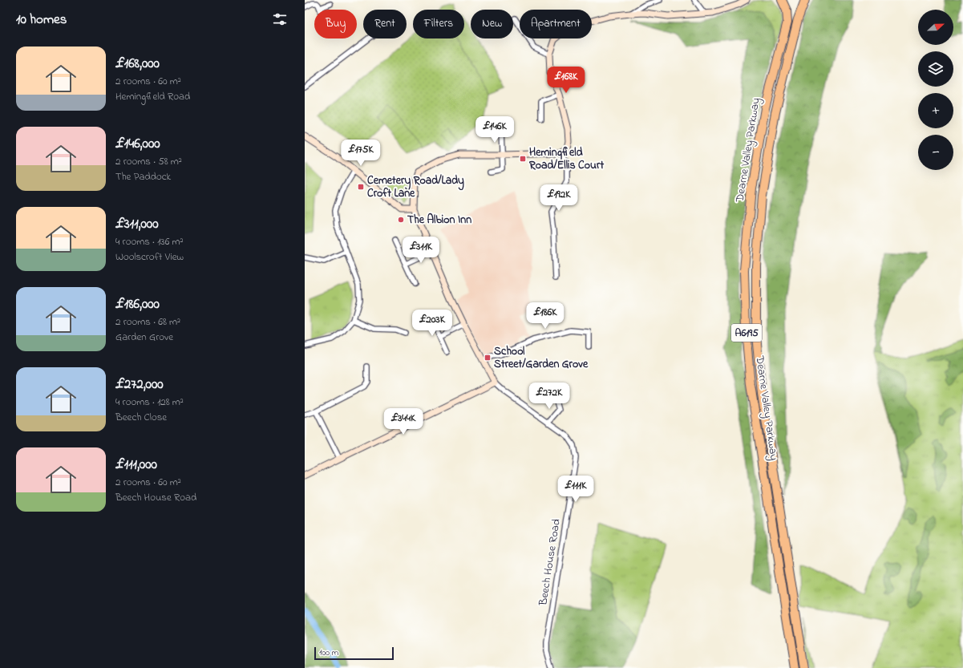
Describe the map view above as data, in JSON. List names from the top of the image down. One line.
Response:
{"streets":{"highway":["Dearne Valley Parkway","A6195"],"street":["Beech House Road"]},"places":{"transit":["Hemingfield Road/Ellis Court","Cemetery Road/Lady Croft Lane","School Street/Garden Grove"],"other":["The Albion Inn"]},"scale_bar":"100 m","north":"right","page":{"heading":"10 homes","map_buttons":["+","−"],"chip":["Buy","Rent","Filters","New","Apartment"],"list":[{"name":"£168,000","note":"2 rooms · 60 m² · Hemingfield Road"},{"name":"£146,000","note":"2 rooms · 58 m² · The Paddock"},{"name":"£311,000","note":"4 rooms · 136 m² · Woolscroft View"},{"name":"£186,000","note":"2 rooms · 68 m² · Garden Grove"},{"name":"£272,000","note":"4 rooms · 128 m² · Beech Close"},{"name":"£111,000","note":"2 rooms · 60 m² · Beech House Road"}],"price":["£168K","£146K","£175K","£192K","£311K","£186K","£203K","£272K","£344K","£111K"],"scale":"100 m"}}
